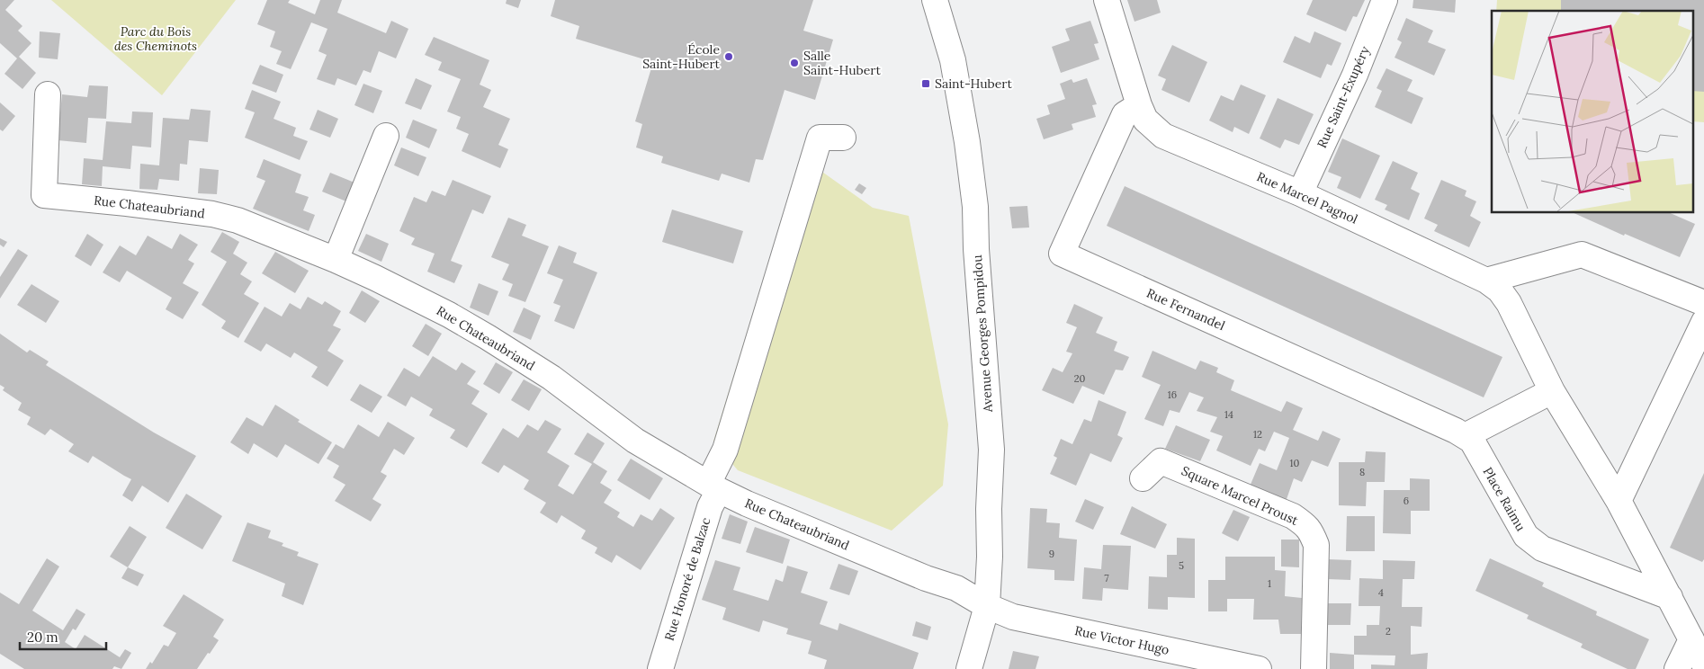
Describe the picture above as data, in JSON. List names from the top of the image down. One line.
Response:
{"streets":{"street":["Rue Saint-Exupéry","Rue Marcel Pagnol","Rue Chateaubriand","Rue Fernandel","Avenue Georges Pompidou","Square Marcel Proust","Place Raimu","Rue Honoré de Balzac","Rue Victor Hugo"]},"crossings":[["Rue Saint-Exupéry","Rue Marcel Pagnol"],["Rue Marcel Pagnol","Rue Fernandel"],["Rue Chateaubriand","Avenue Georges Pompidou"],["Rue Chateaubriand","Rue Honoré de Balzac"],["Rue Chateaubriand","Rue Victor Hugo"],["Rue Fernandel","Place Raimu"],["Avenue Georges Pompidou","Rue Victor Hugo"]],"parks":["Parc du Bois des Cheminots"],"places":{"other":["École Saint-Hubert","Salle Saint-Hubert"],"transit":["Saint-Hubert"]},"house_numbers":["20","16","14","12","10","8","6","9","5","7","1","4","2"],"scale_bar":"20 m"}
